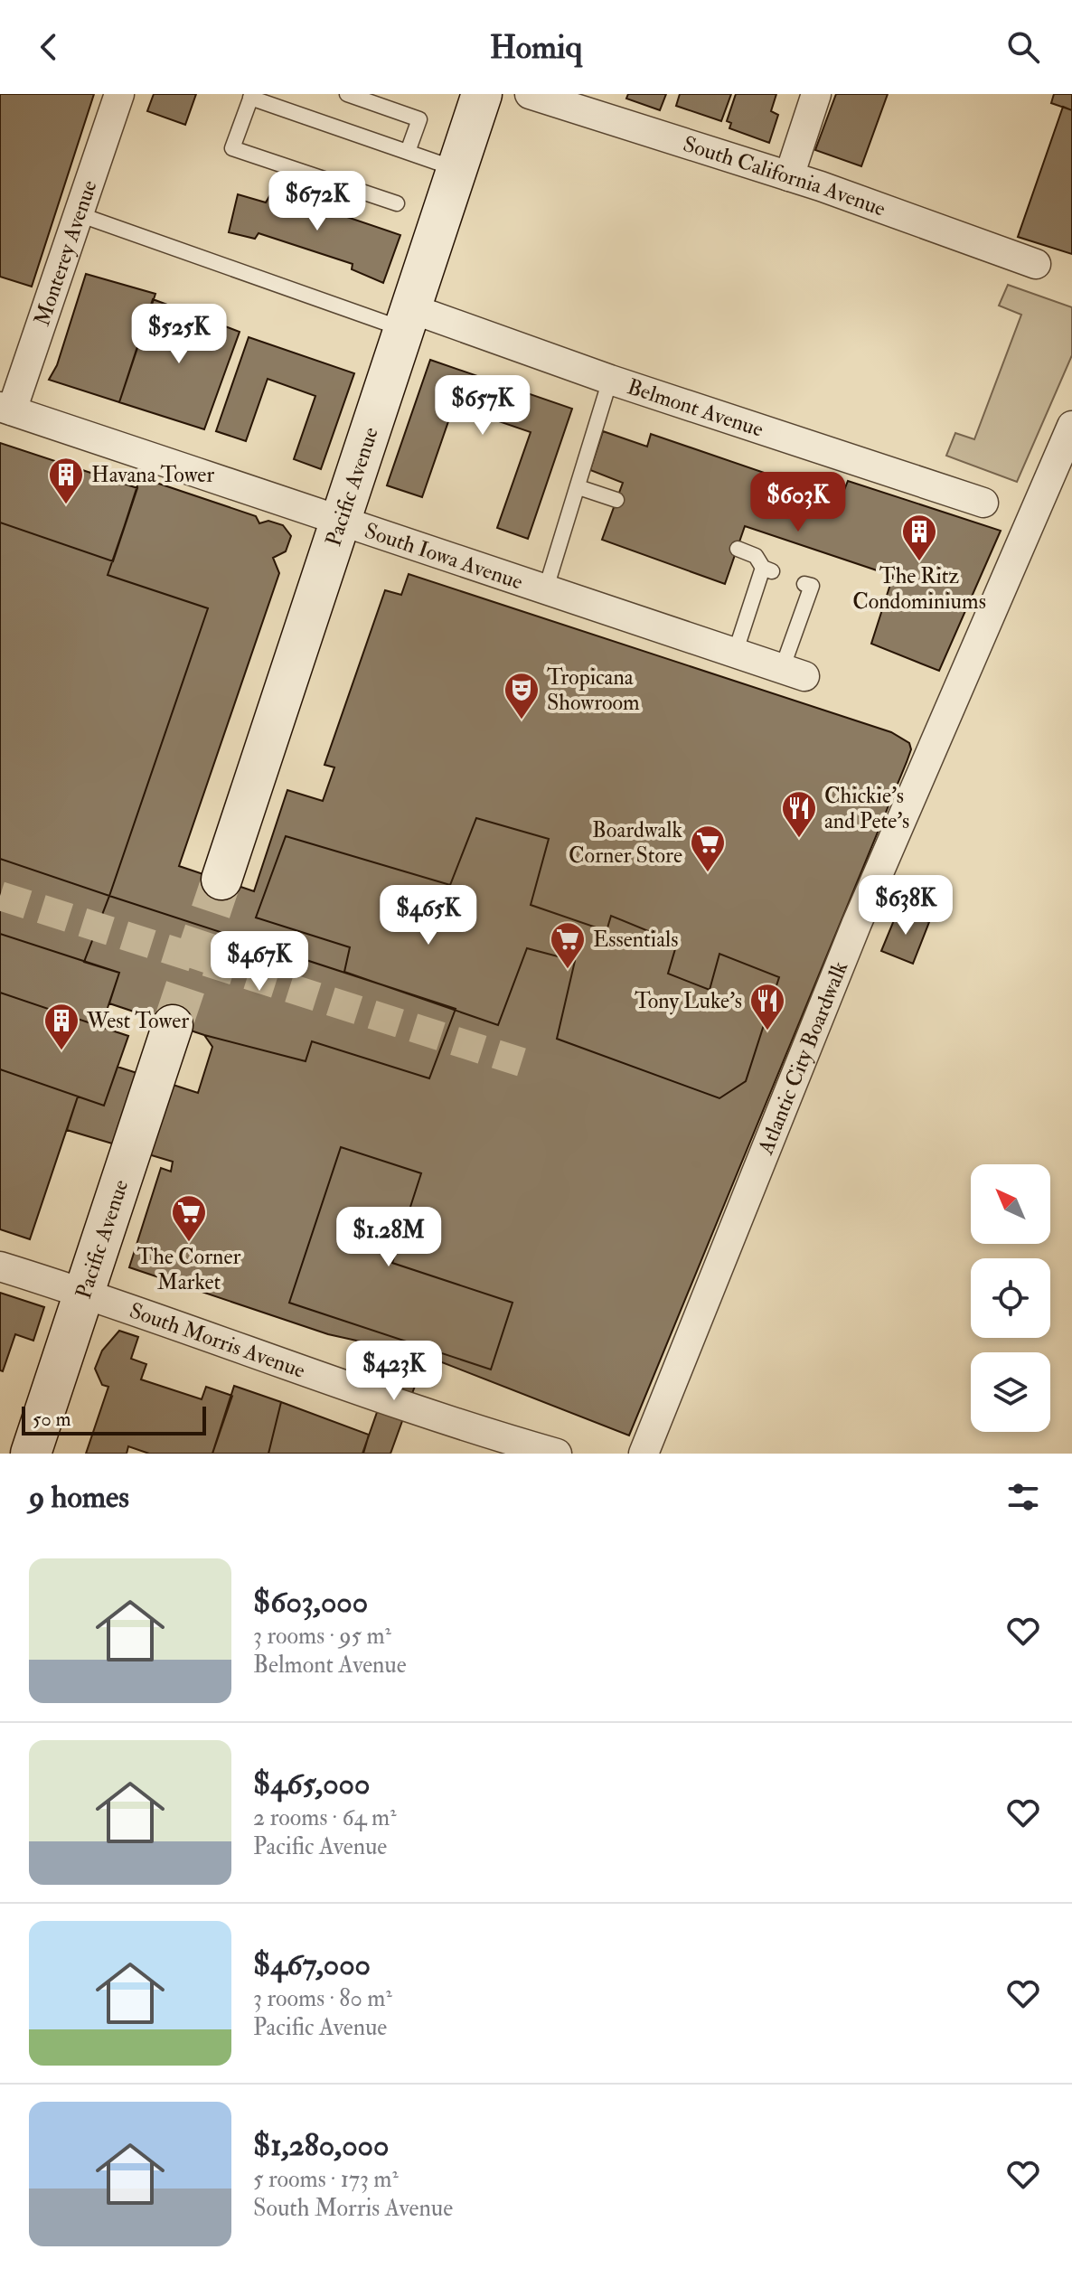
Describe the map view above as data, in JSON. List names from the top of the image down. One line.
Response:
{"streets":{"street":["South California Avenue","Monterey Avenue","Belmont Avenue","Pacific Avenue","South Iowa Avenue","Atlantic City Boardwalk","South Morris Avenue"]},"crossings":[["Monterey Avenue","South Iowa Avenue"],["Belmont Avenue","Pacific Avenue"],["Pacific Avenue","South Iowa Avenue"],["Pacific Avenue","South Morris Avenue"]],"places":{"building":["Havana Tower","The Ritz Condominiums","West Tower"],"theatre":["Tropicana Showroom"],"restaurant":["Chickie's and Pete's","Tony Luke's"],"supermarket":["Boardwalk Corner Store","Essentials","The Corner Market"]},"scale_bar":"50 m","north":"top left","page":{"header":"Homiq","price":["$672K","$525K","$657K","$603K","$638K","$465K","$467K","$1.28M","$423K"],"scale":"50 m","heading":"9 homes","list":[{"name":"$603,000","note":"3 rooms · 95 m² · Belmont Avenue"},{"name":"$465,000","note":"2 rooms · 64 m² · Pacific Avenue"},{"name":"$467,000","note":"3 rooms · 80 m² · Pacific Avenue"},{"name":"$1,280,000","note":"5 rooms · 173 m² · South Morris Avenue"}]}}
